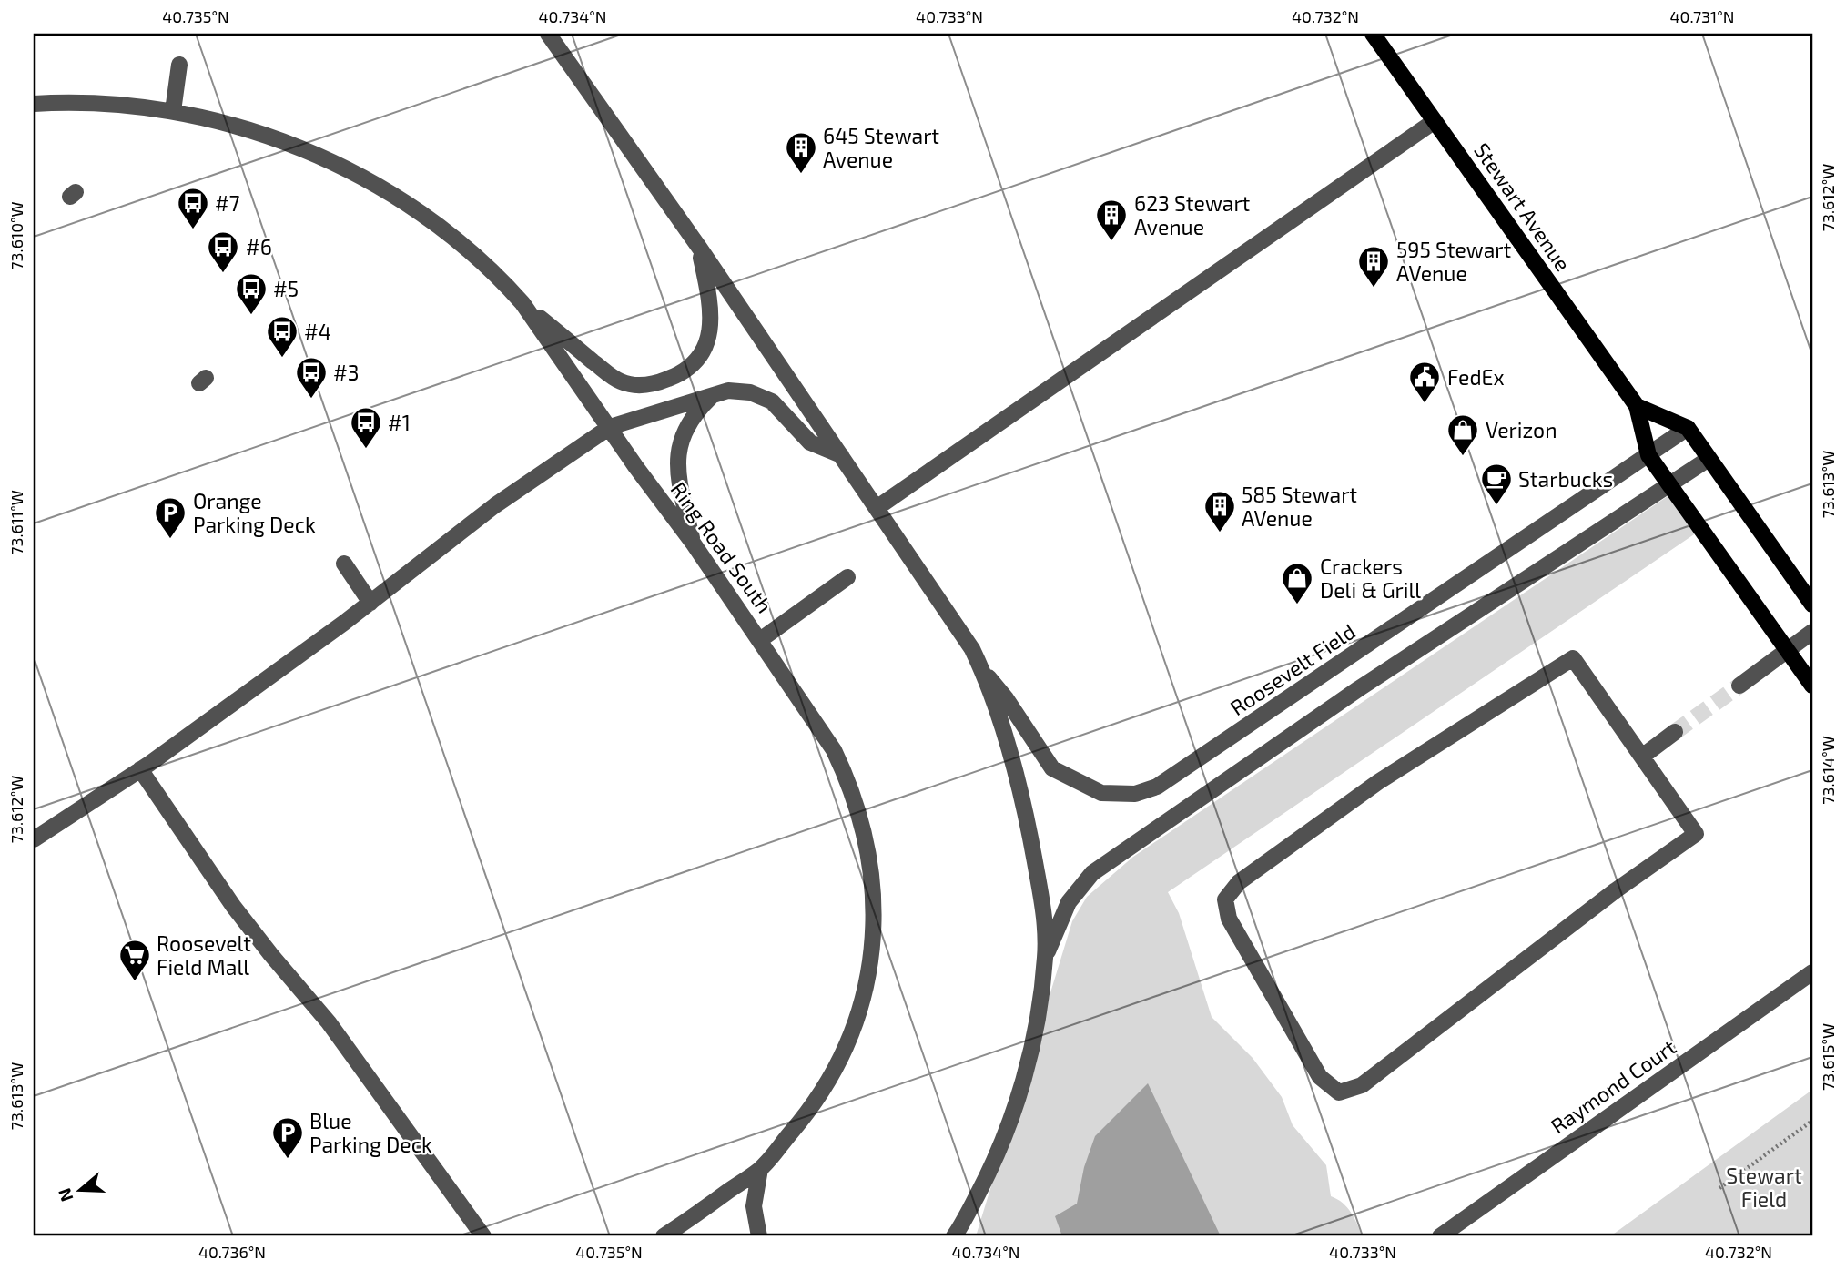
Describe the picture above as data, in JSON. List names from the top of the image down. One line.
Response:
{"streets":{"main road":["Stewart Avenue"],"street":["Ring Road South","Roosevelt Field","Raymond Court"]},"crossings":[["Stewart Avenue","Roosevelt Field"]],"parks":["Stewart Field"],"places":{"building":["645 Stewart Avenue","623 Stewart Avenue","595 Stewart AVenue","585 Stewart AVenue"],"bus stop":["#7","#6","#5","#4","#3","#1"],"public building":["FedEx"],"shop":["Verizon","Crackers Deli & Grill"],"cafe":["Starbucks"],"parking":["Orange Parking Deck","Blue Parking Deck"],"supermarket":["Roosevelt Field Mall"]},"north":"left","coordinates":["40.735°N","40.734°N","40.733°N","40.732°N","40.731°N","73.612°W","73.610°W","73.613°W","73.611°W","73.614°W","73.615°W","40.736°N"]}
